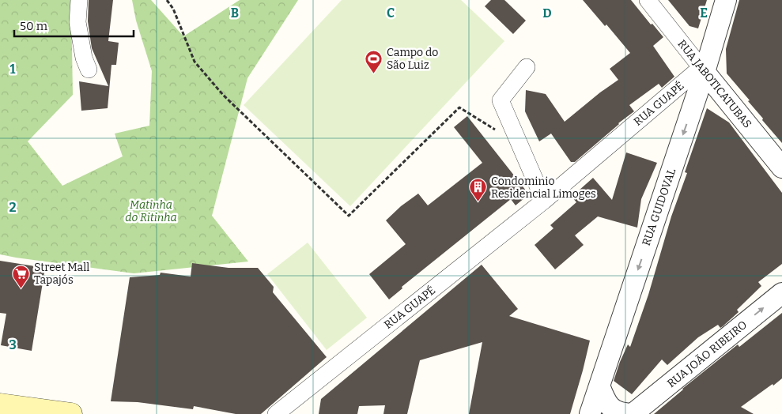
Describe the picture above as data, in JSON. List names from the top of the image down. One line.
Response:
{"streets":{"street":["RUA JABOTICATUBAS","RUA GUAPÉ","RUA GUIDOVAL","RUA JOÃO RIBEIRO"]},"crossings":[["RUA JABOTICATUBAS","RUA GUAPÉ"],["RUA JABOTICATUBAS","RUA GUIDOVAL"],["RUA GUAPÉ","RUA GUIDOVAL"]],"one_way":["RUA GUIDOVAL","RUA JOÃO RIBEIRO"],"parks":["Matinha do Ritinha"],"places":{"sports":["Campo do São Luiz"],"building":["Condominio Residencial Limoges"],"supermarket":["Street Mall Tapajós"]},"scale_bar":"50 m","grid":{"columns":["B","C","D","E"],"rows":["1","2","3"]}}
